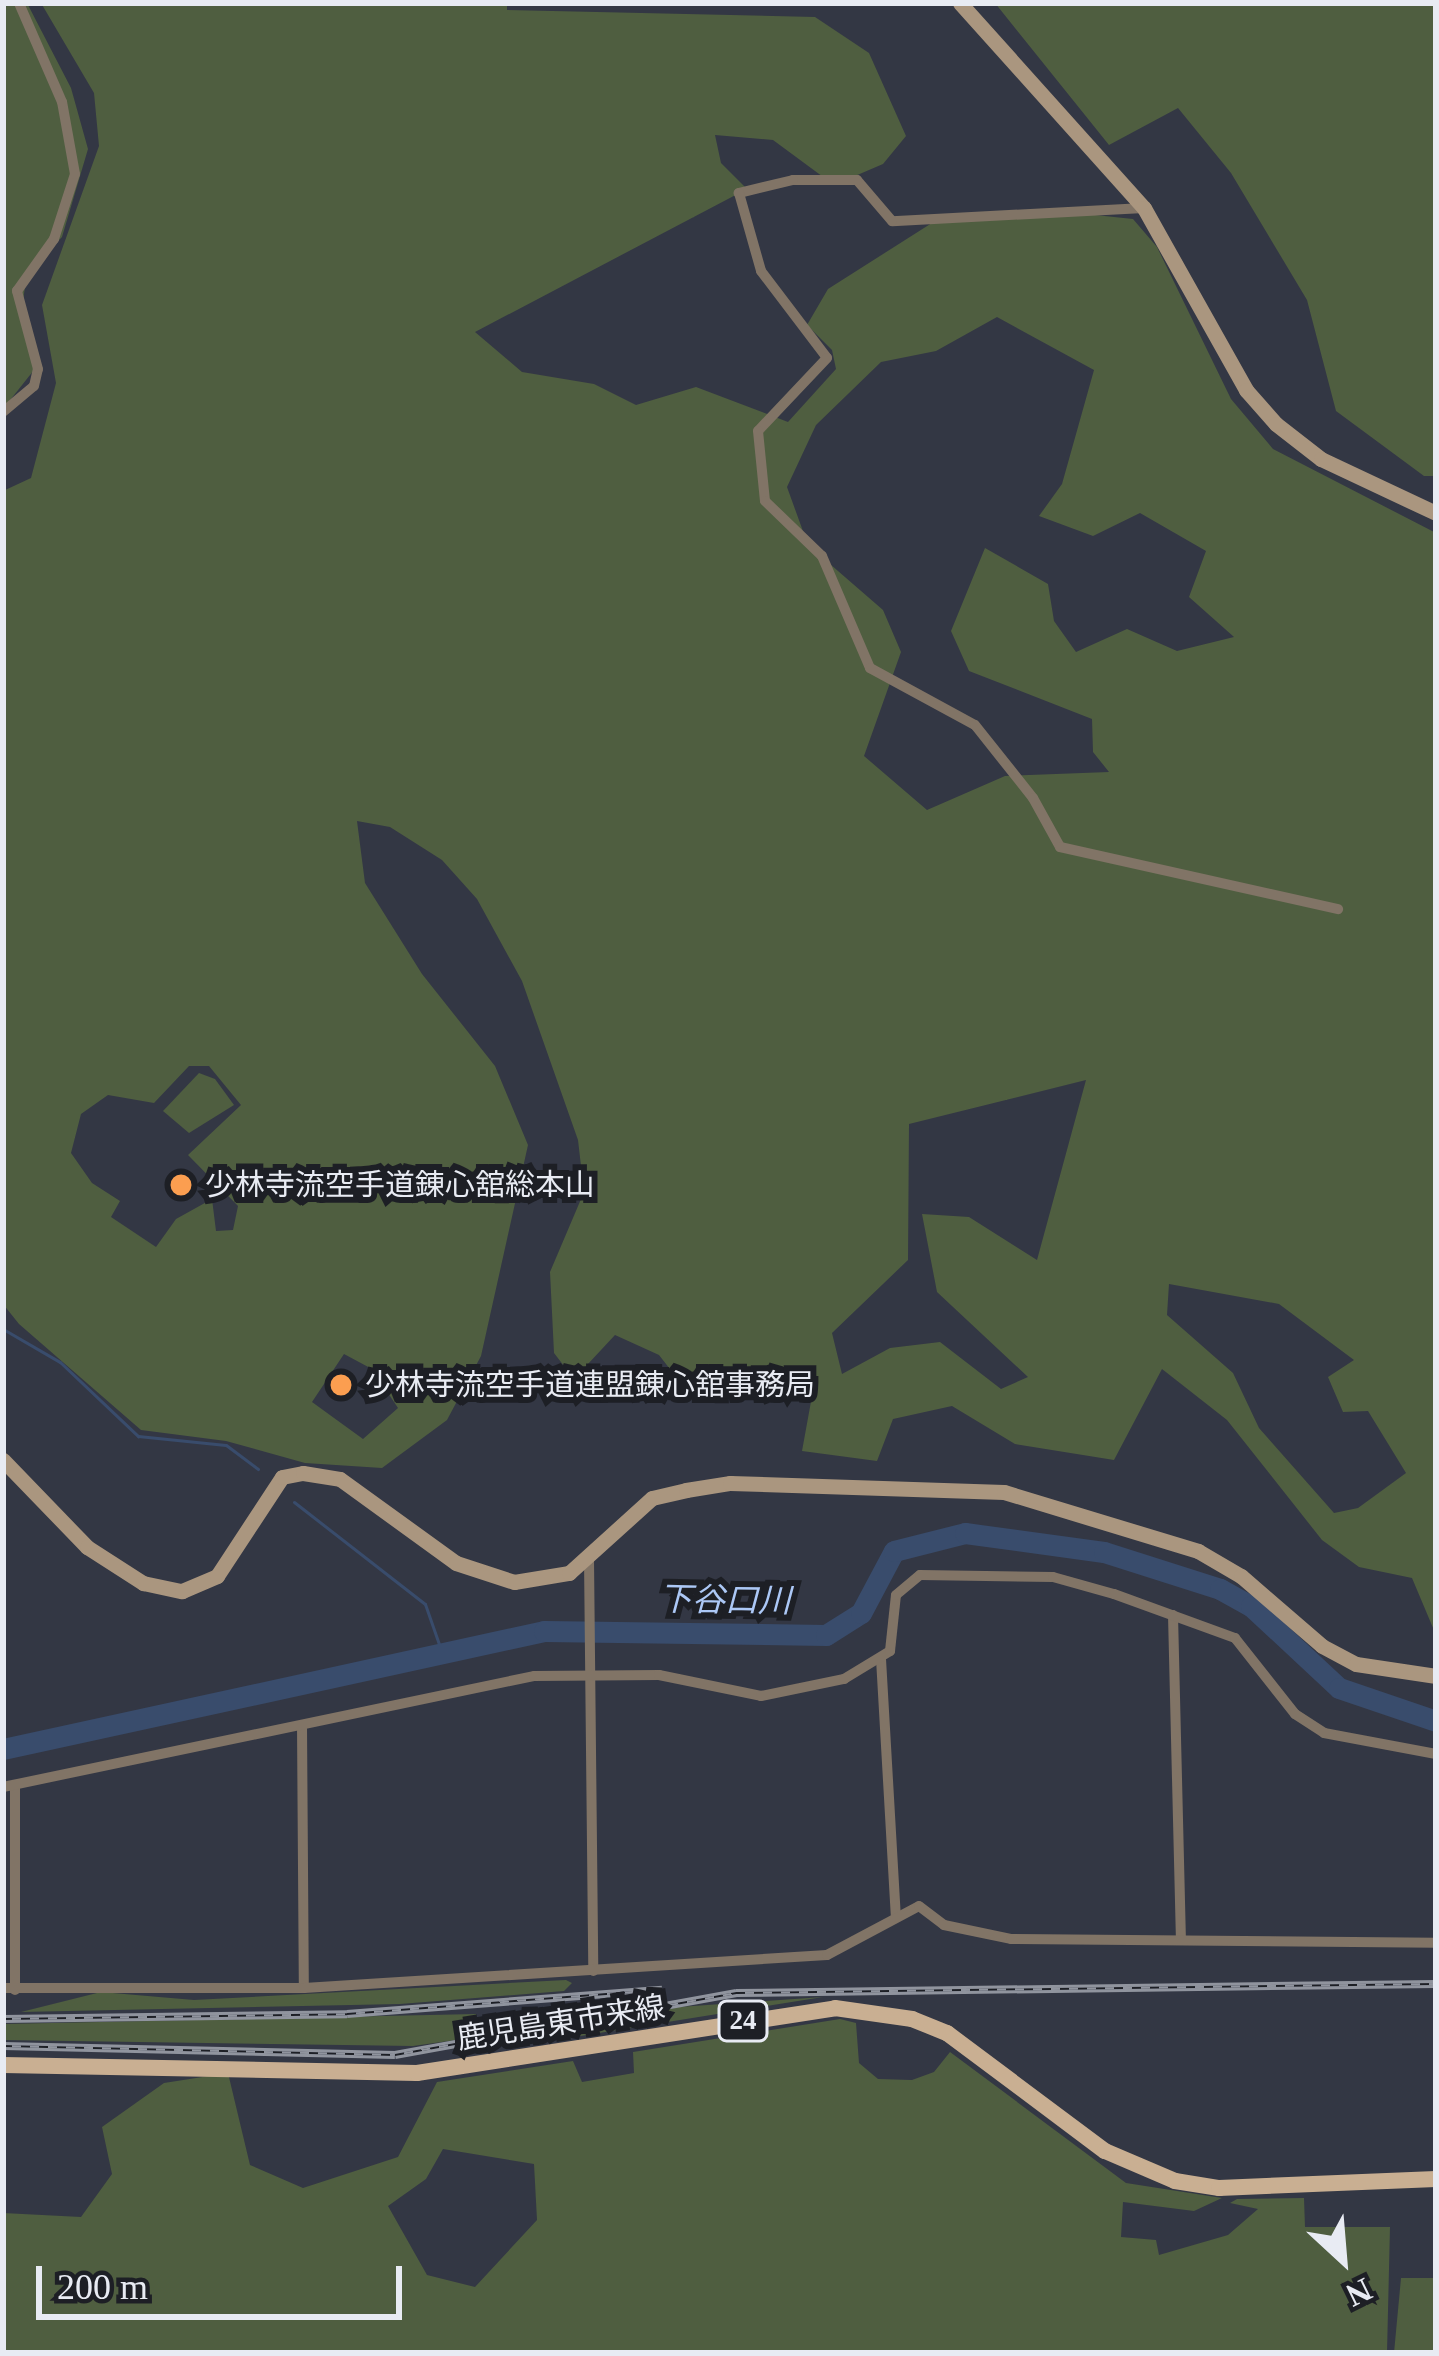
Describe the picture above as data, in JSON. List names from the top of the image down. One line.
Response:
{"streets":{"main road":["24","鹿児島東市来線"]},"water":["下谷口川"],"places":["少林寺流空手道錬心舘総本山","少林寺流空手道連盟錬心舘事務局"],"scale_bar":"200 m","north":"bottom right"}
